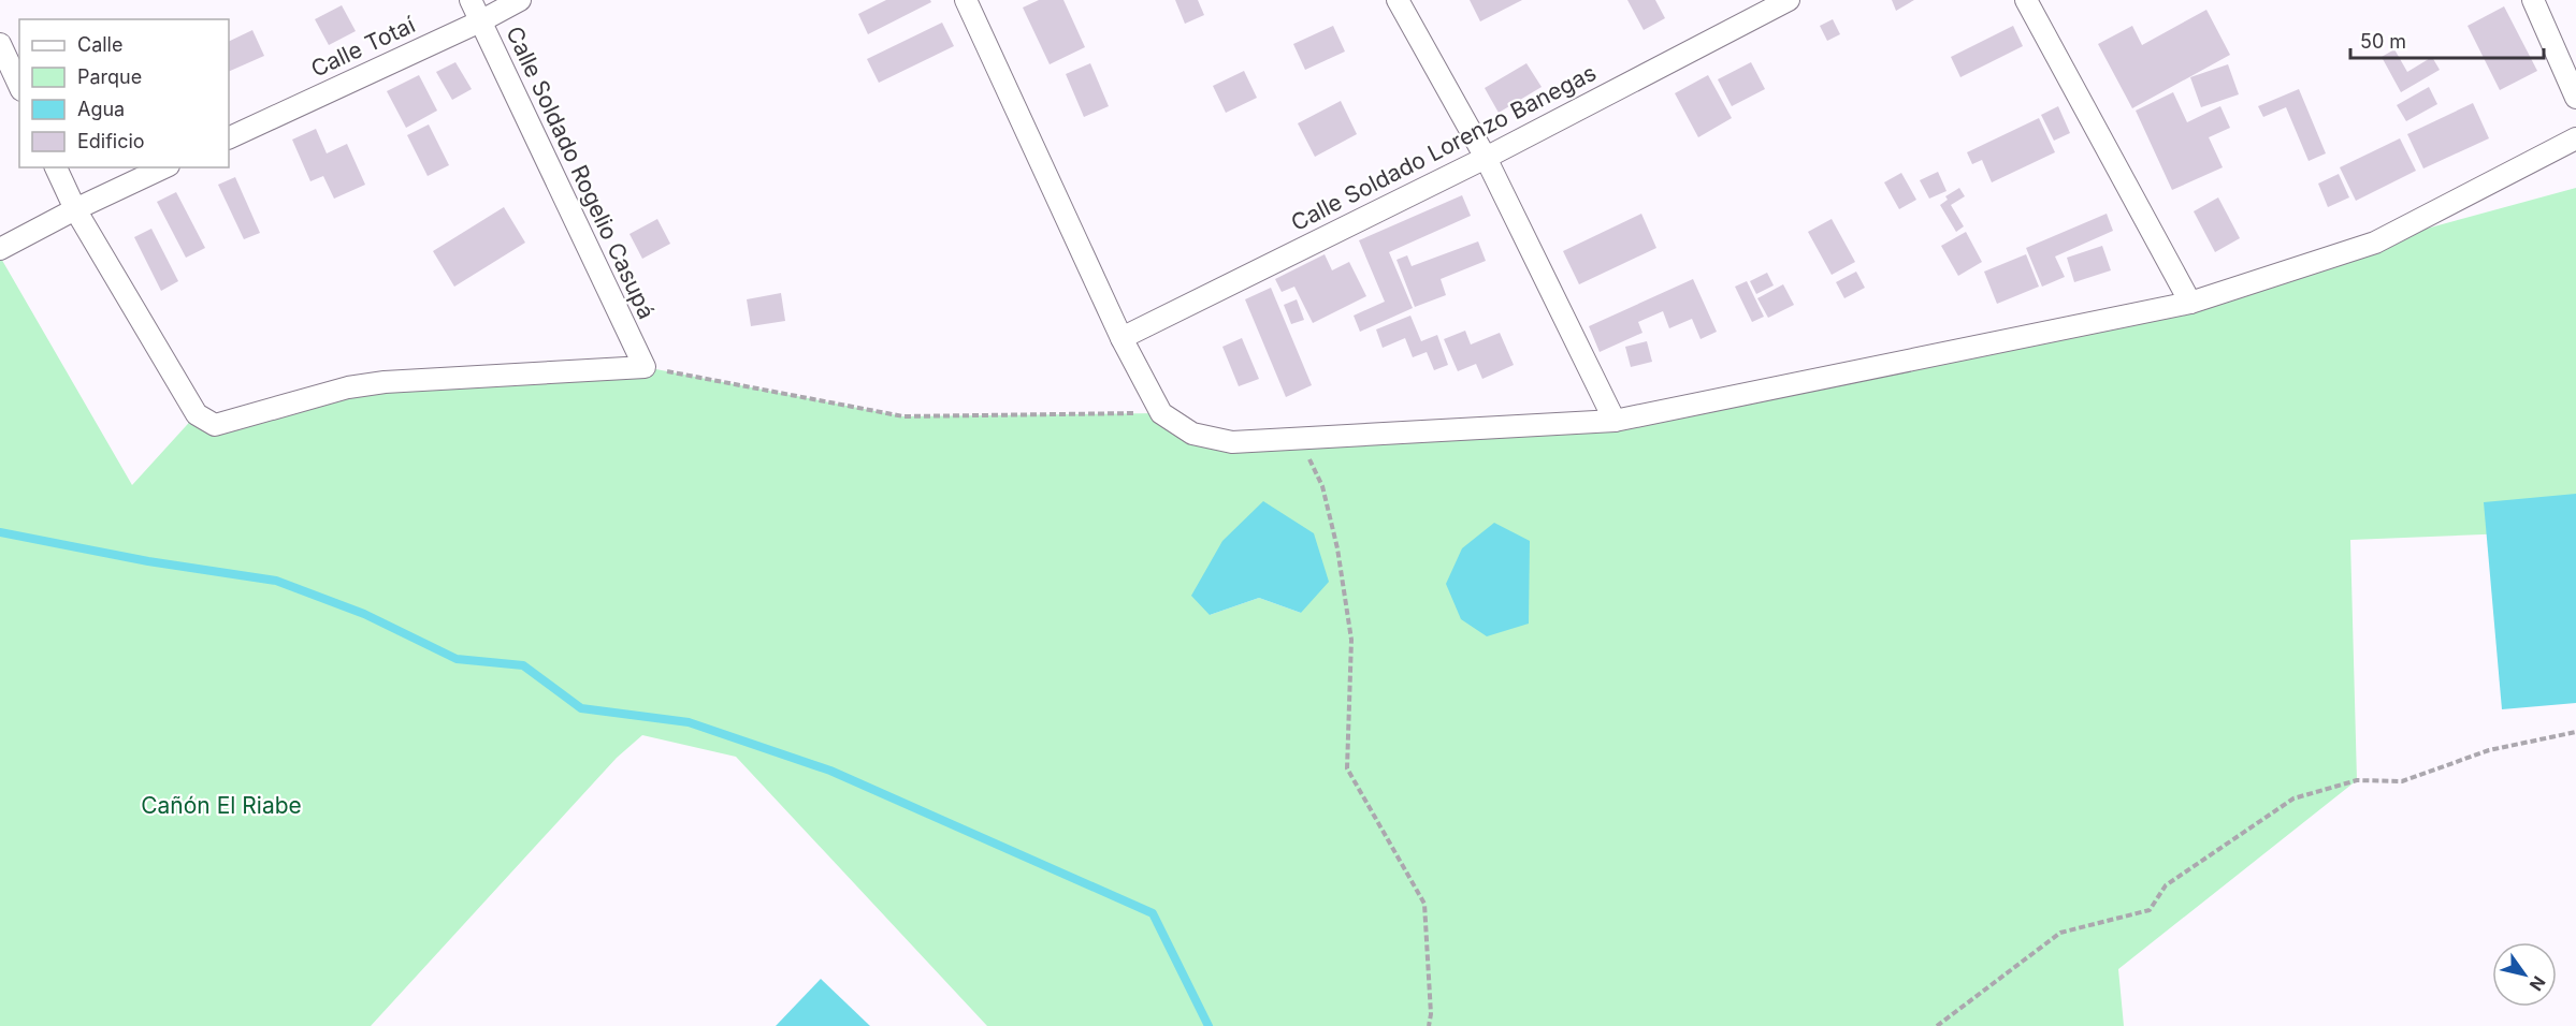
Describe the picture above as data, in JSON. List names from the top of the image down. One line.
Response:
{"streets":{"street":["Calle Totaí","Calle Soldado Lorenzo Banegas","Calle Soldado Rogelio Casupá"]},"crossings":[["Calle Totaí","Calle Soldado Rogelio Casupá"]],"parks":["Cañón El Riabe"],"legend":["Calle","Parque","Agua","Edificio"],"scale_bar":"50 m","north":"bottom right"}
